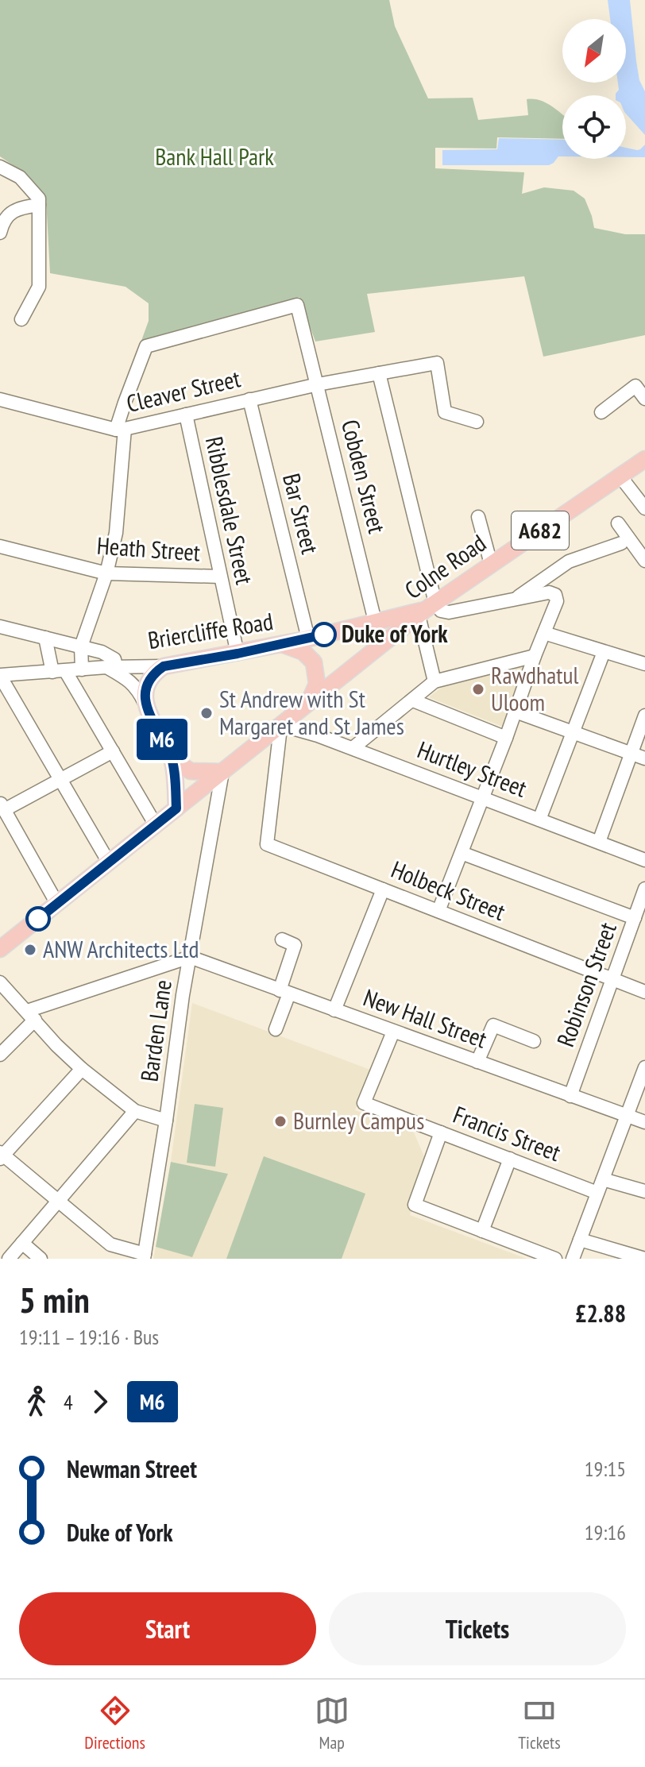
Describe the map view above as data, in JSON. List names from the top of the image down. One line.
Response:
{"streets":{"main road":["A682","Colne Road","Briercliffe Road"],"street":["Cleaver Street","Cobden Street","Ribblesdale Street","Bar Street","Heath Street","Hurtley Street","Holbeck Street","Robinson Street","New Hall Street","Barden Lane","Francis Street"]},"crossings":[["Cleaver Street","Cobden Street"],["Cleaver Street","Ribblesdale Street"],["Cleaver Street","Bar Street"],["Cobden Street","Briercliffe Road"],["Ribblesdale Street","Heath Street"],["Ribblesdale Street","Briercliffe Road"],["Bar Street","Briercliffe Road"],["Colne Road","Briercliffe Road"],["Colne Road","Hurtley Street"],["Colne Road","Holbeck Street"],["Colne Road","Barden Lane"],["Hurtley Street","Holbeck Street"],["Holbeck Street","Robinson Street"],["Robinson Street","New Hall Street"],["New Hall Street","Barden Lane"],["New Hall Street","Francis Street"]],"parks":["Bank Hall Park"],"places":["Duke of York","Rawdhatul Uloom","St Andrew with St Margaret and St James","ANW Architects Ltd","Burnley Campus"],"lines":["bus line M6"],"north":"bottom left","page":{"on_map":"M6","heading":["5 min","19:11 – 19:16 · Bus","£2.88"],"legs":["4","M6"],"list":[{"name":"Newman Street","value":"19:15"},{"name":"Duke of York","value":"19:16"}],"buttons":["Start","Tickets"],"tabs":["Directions","Map","Tickets"]}}
